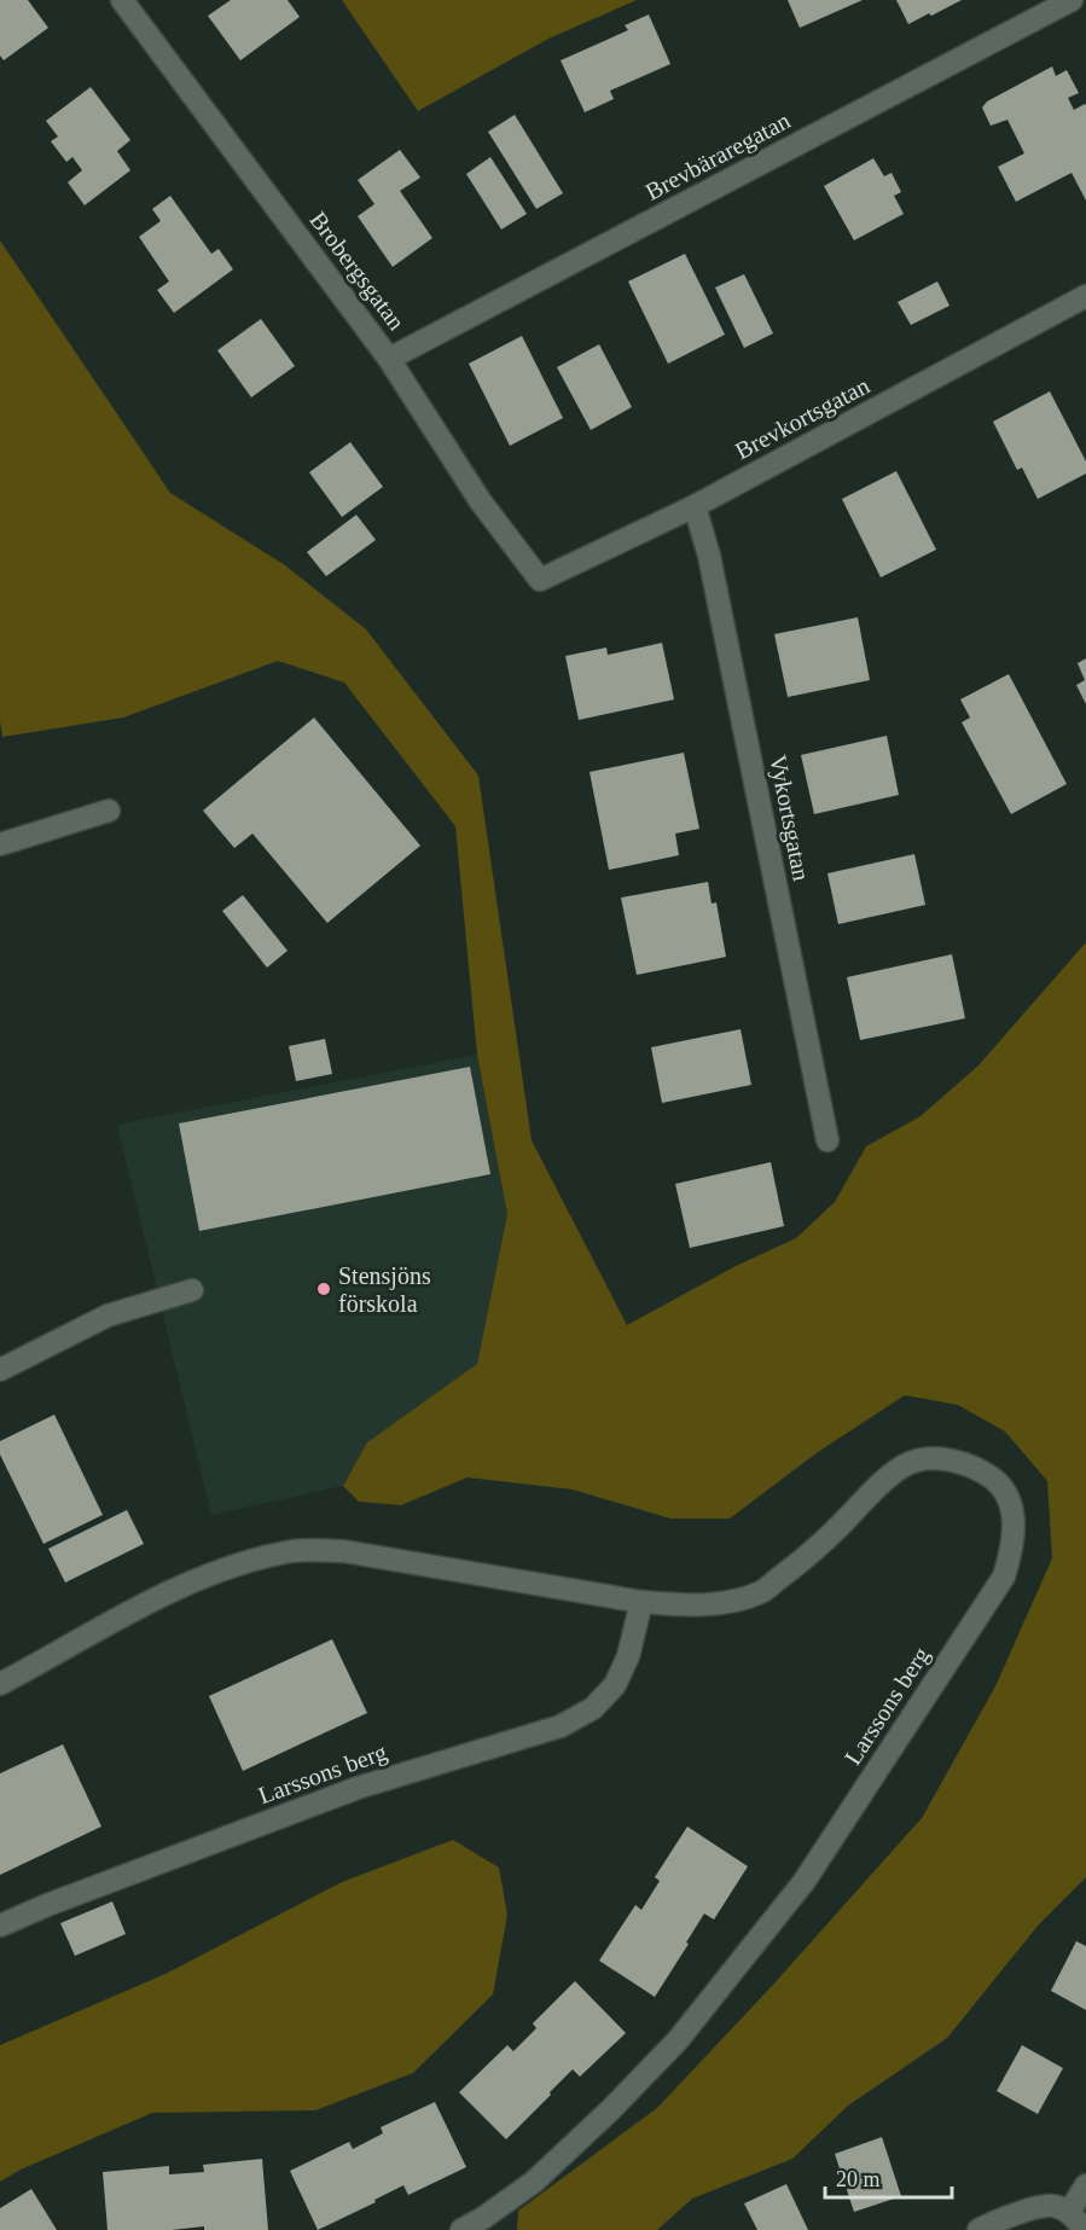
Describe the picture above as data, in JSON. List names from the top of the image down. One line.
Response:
{"streets":{"street":["Brevbäraregatan","Brobergsgatan","Brevkortsgatan","Vykortsgatan","Larssons berg"]},"crossings":[["Brevbäraregatan","Brobergsgatan"],["Brobergsgatan","Brevkortsgatan"],["Brevkortsgatan","Vykortsgatan"]],"places":["Stensjöns förskola"],"scale_bar":"20 m"}
